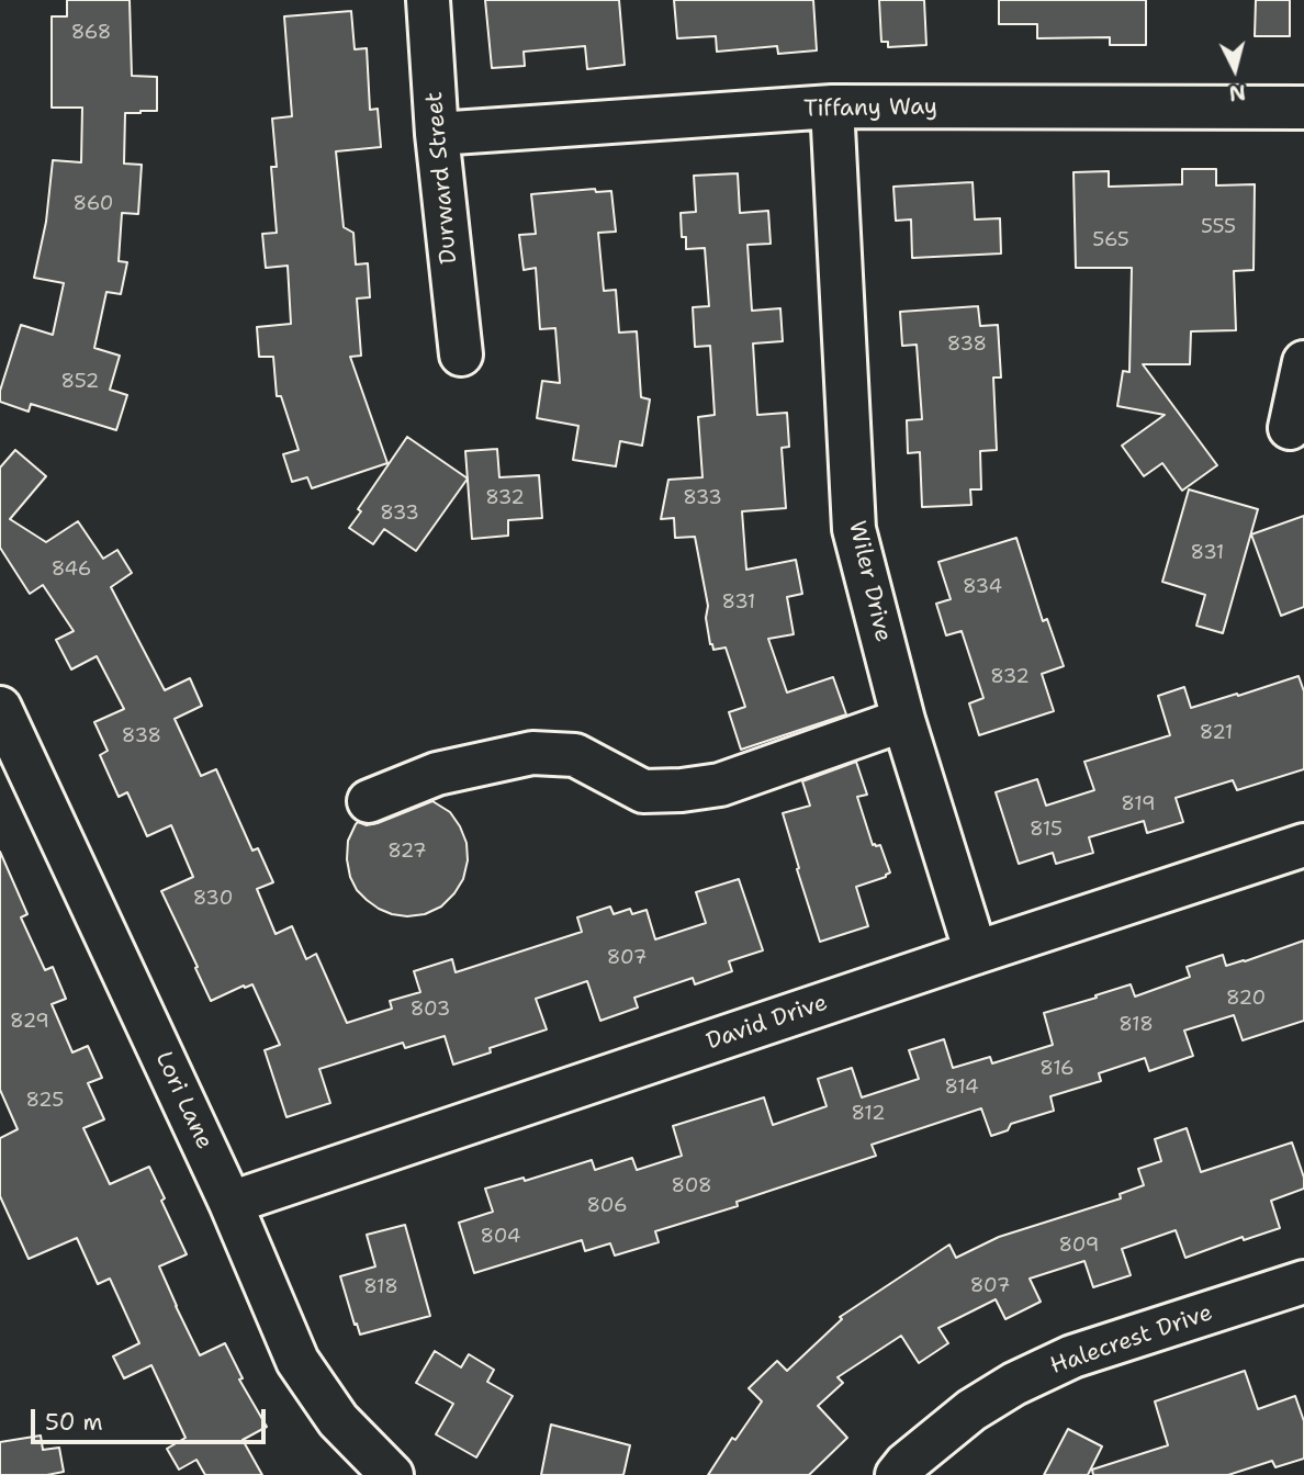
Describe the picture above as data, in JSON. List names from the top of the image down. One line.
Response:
{"streets":{"street":["Tiffany Way","Durward Street","Wiler Drive","David Drive","Lori Lane","Halecrest Drive"]},"crossings":[["Tiffany Way","Durward Street"],["Tiffany Way","Wiler Drive"],["Wiler Drive","David Drive"],["David Drive","Lori Lane"]],"house_numbers":["868","860","555","565","838","852","832","833","833","831","846","834","831","832","821","838","819","815","827","830","807","820","803","829","818","816","814","825","812","808","806","804","809","807","818"],"scale_bar":"50 m","north":"bottom"}
